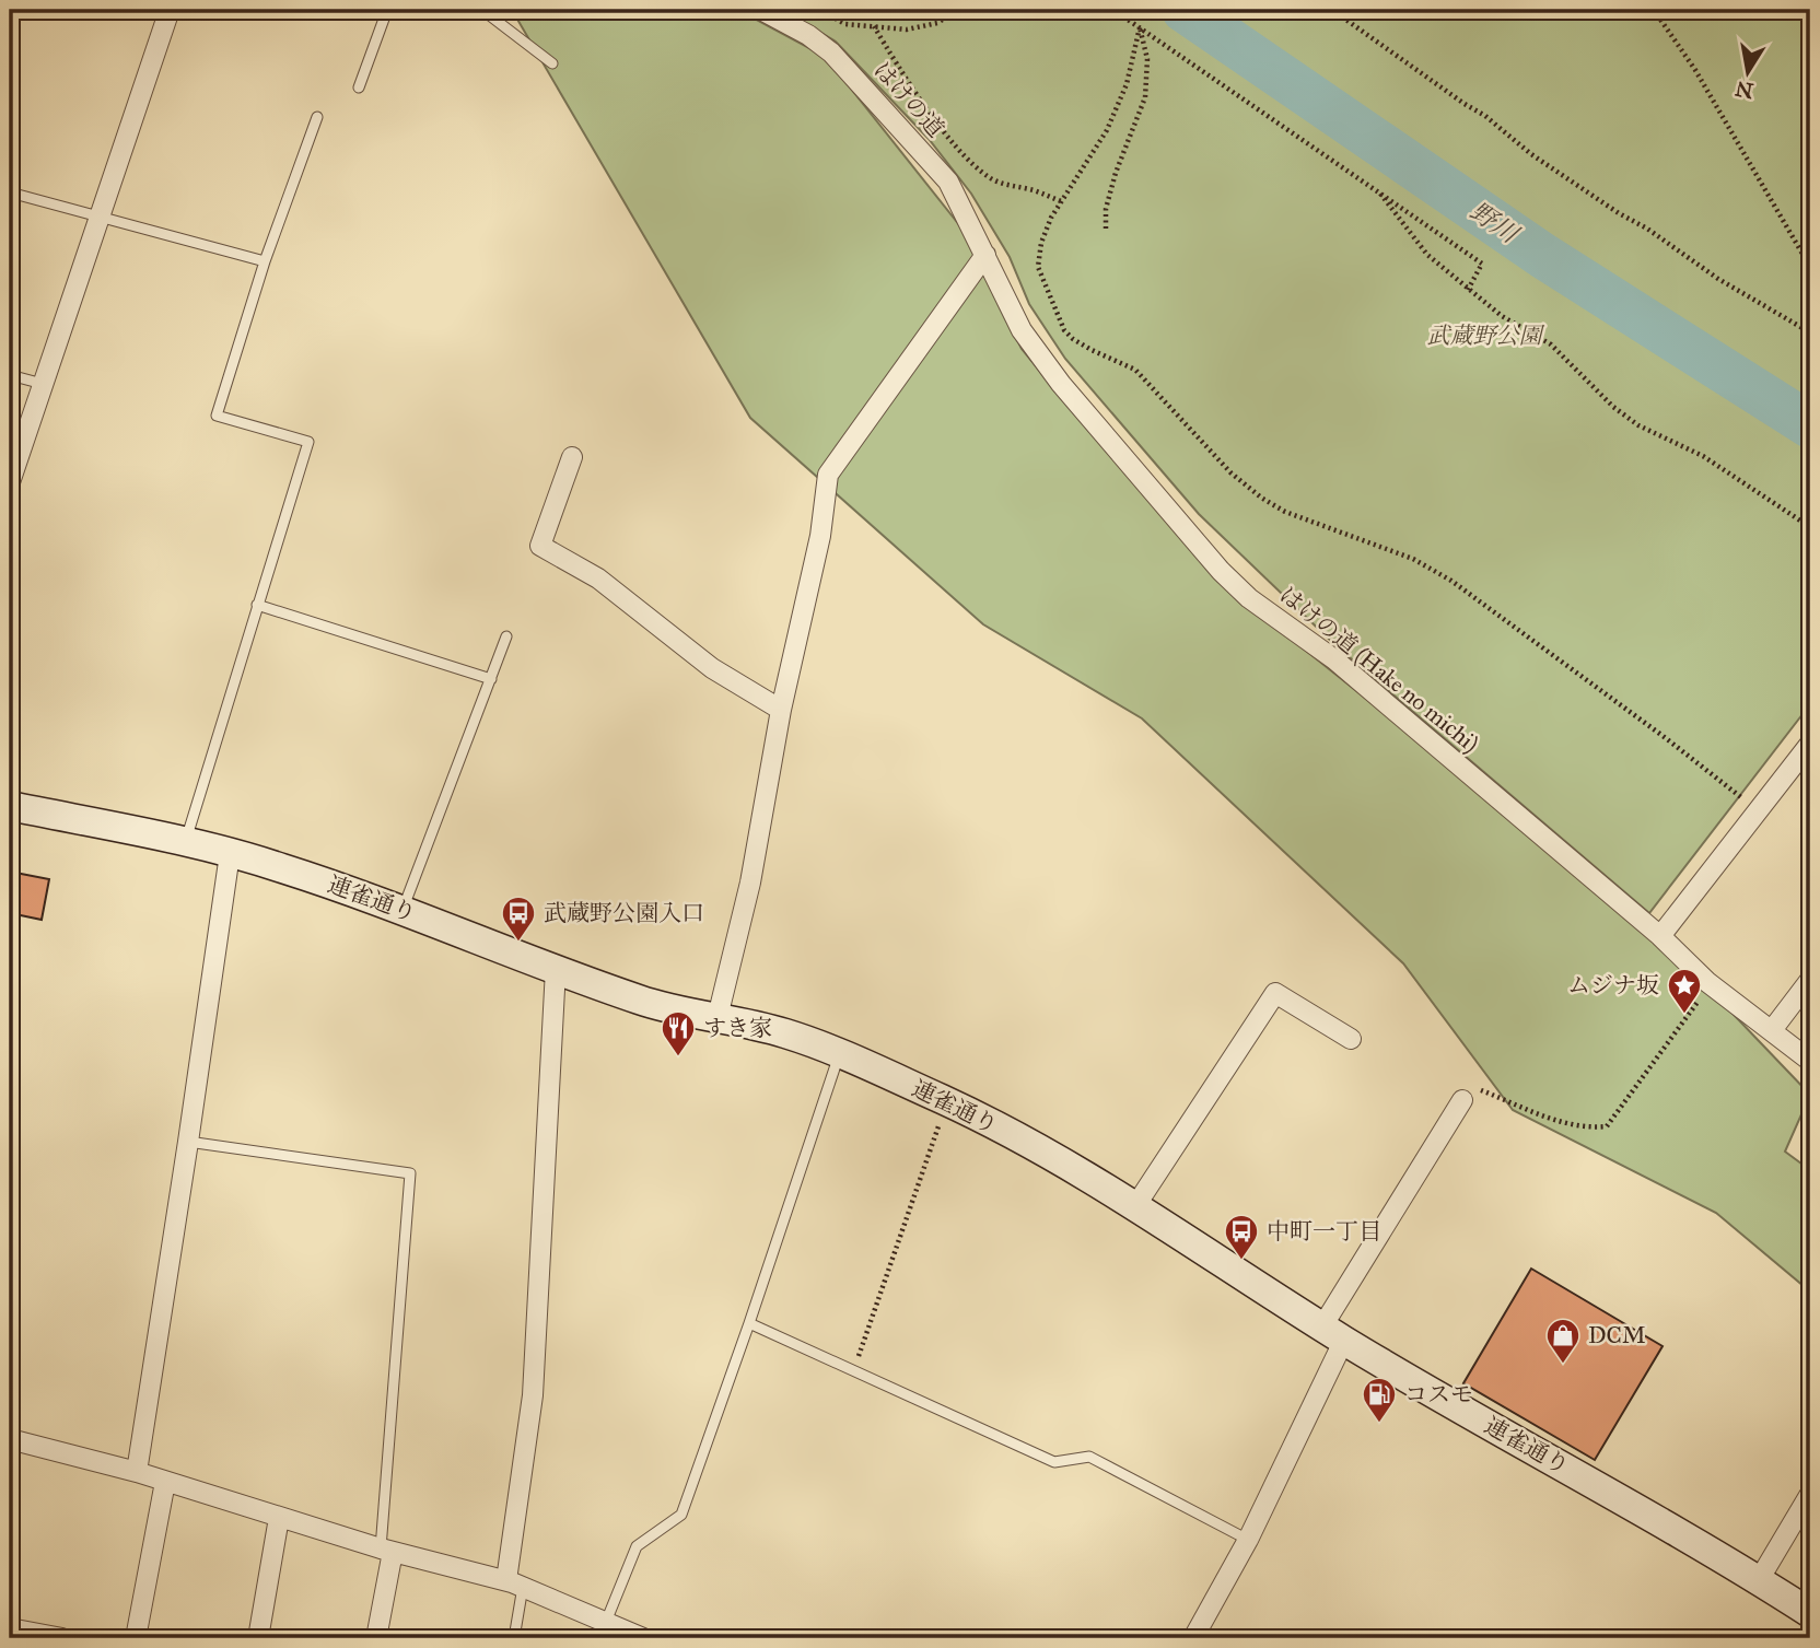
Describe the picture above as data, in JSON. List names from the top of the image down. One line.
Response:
{"streets":{"main road":["連雀通り"],"street":["はけの道","はけの道 (Hake no michi)"]},"crossings":[["はけの道","はけの道 (Hake no michi)"]],"water":["野川"],"parks":["武蔵野公園"],"places":{"bus stop":["武蔵野公園入口","中町一丁目"],"place":["ムジナ坂"],"restaurant":["すき家"],"shop":["DCM"],"fuel station":["コスモ"]},"north":"bottom"}
